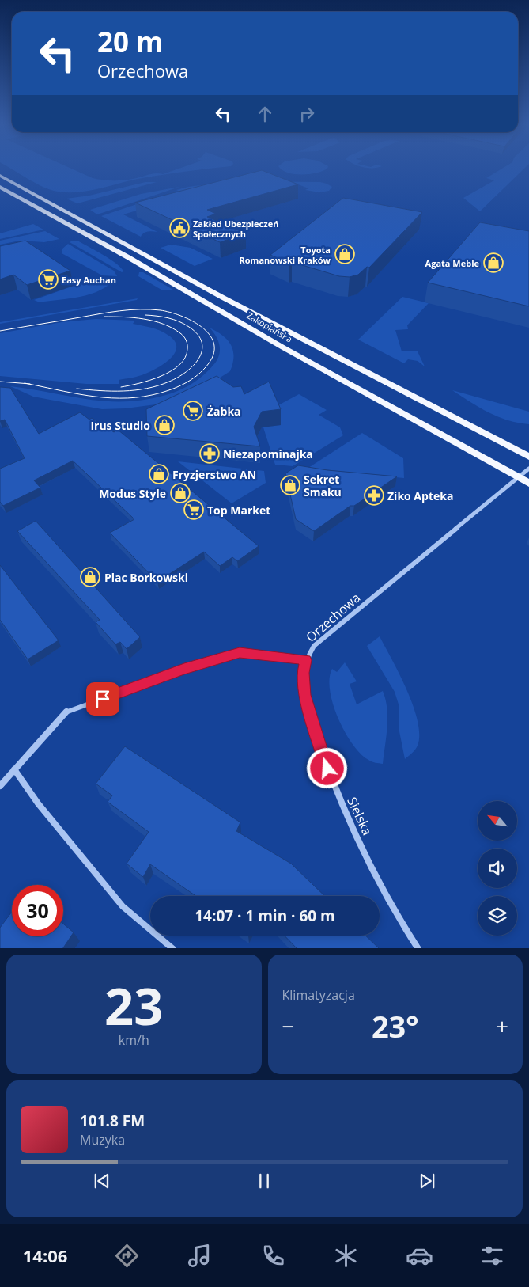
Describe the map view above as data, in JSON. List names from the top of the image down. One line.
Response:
{"streets":{"main road":["Zakopiańska"],"street":["Orzechowa","Sielska"]},"crossings":[["Zakopiańska","Orzechowa"],["Orzechowa","Sielska"]],"places":{"public building":["Zakład Ubezpieczeń Społecznych"],"shop":["Toyota Romanowski Kraków","Agata Meble","Irus Studio","Fryzjerstwo AN","Sekret Smaku","Modus Style","Plac Borkowski"],"supermarket":["Easy Auchan","Żabka","Top Market"],"pharmacy":["Niezapominajka","Ziko Apteka"]},"north":"top left","page":{"turn":["20 m","Orzechowa"],"limit":"30","trip":"14:07 · 1 min · 60 m","tile":[["23","km/h"],"Klimatyzacja"],"heat":["−","23°","+"],"song":["101.8 FM","Muzyka"],"tabs":"14:06"}}
